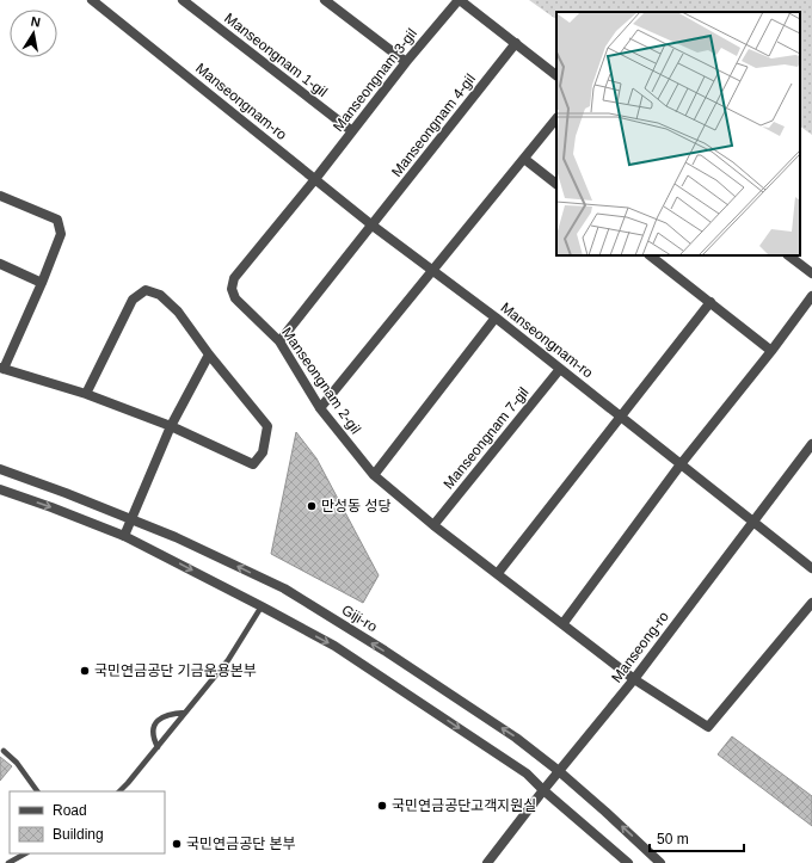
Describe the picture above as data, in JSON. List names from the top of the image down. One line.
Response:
{"streets":{"street":["Manseongnam 1-gil","Manseongnam 3-gil","Manseongnam-ro","Manseongnam 4-gil","Manseongnam 2-gil","Manseongnam 7-gil","Giji-ro","Manseong-ro"]},"crossings":[["Manseongnam 1-gil","Manseongnam 3-gil"],["Manseongnam 3-gil","Manseongnam-ro"],["Manseongnam 3-gil","Manseongnam 2-gil"],["Manseongnam-ro","Manseongnam 4-gil"],["Manseongnam-ro","Manseongnam 2-gil"],["Manseongnam-ro","Manseongnam 7-gil"],["Manseongnam-ro","Manseong-ro"],["Manseongnam 2-gil","Manseongnam 7-gil"],["Manseongnam 2-gil","Manseong-ro"],["Giji-ro","Manseong-ro"]],"places":["만성동 성당","국민연금공단 기금운용본부","국민연금공단고객지원실","국민연금공단 본부"],"legend":["Road","Building"],"scale_bar":"50 m","north":"top"}
